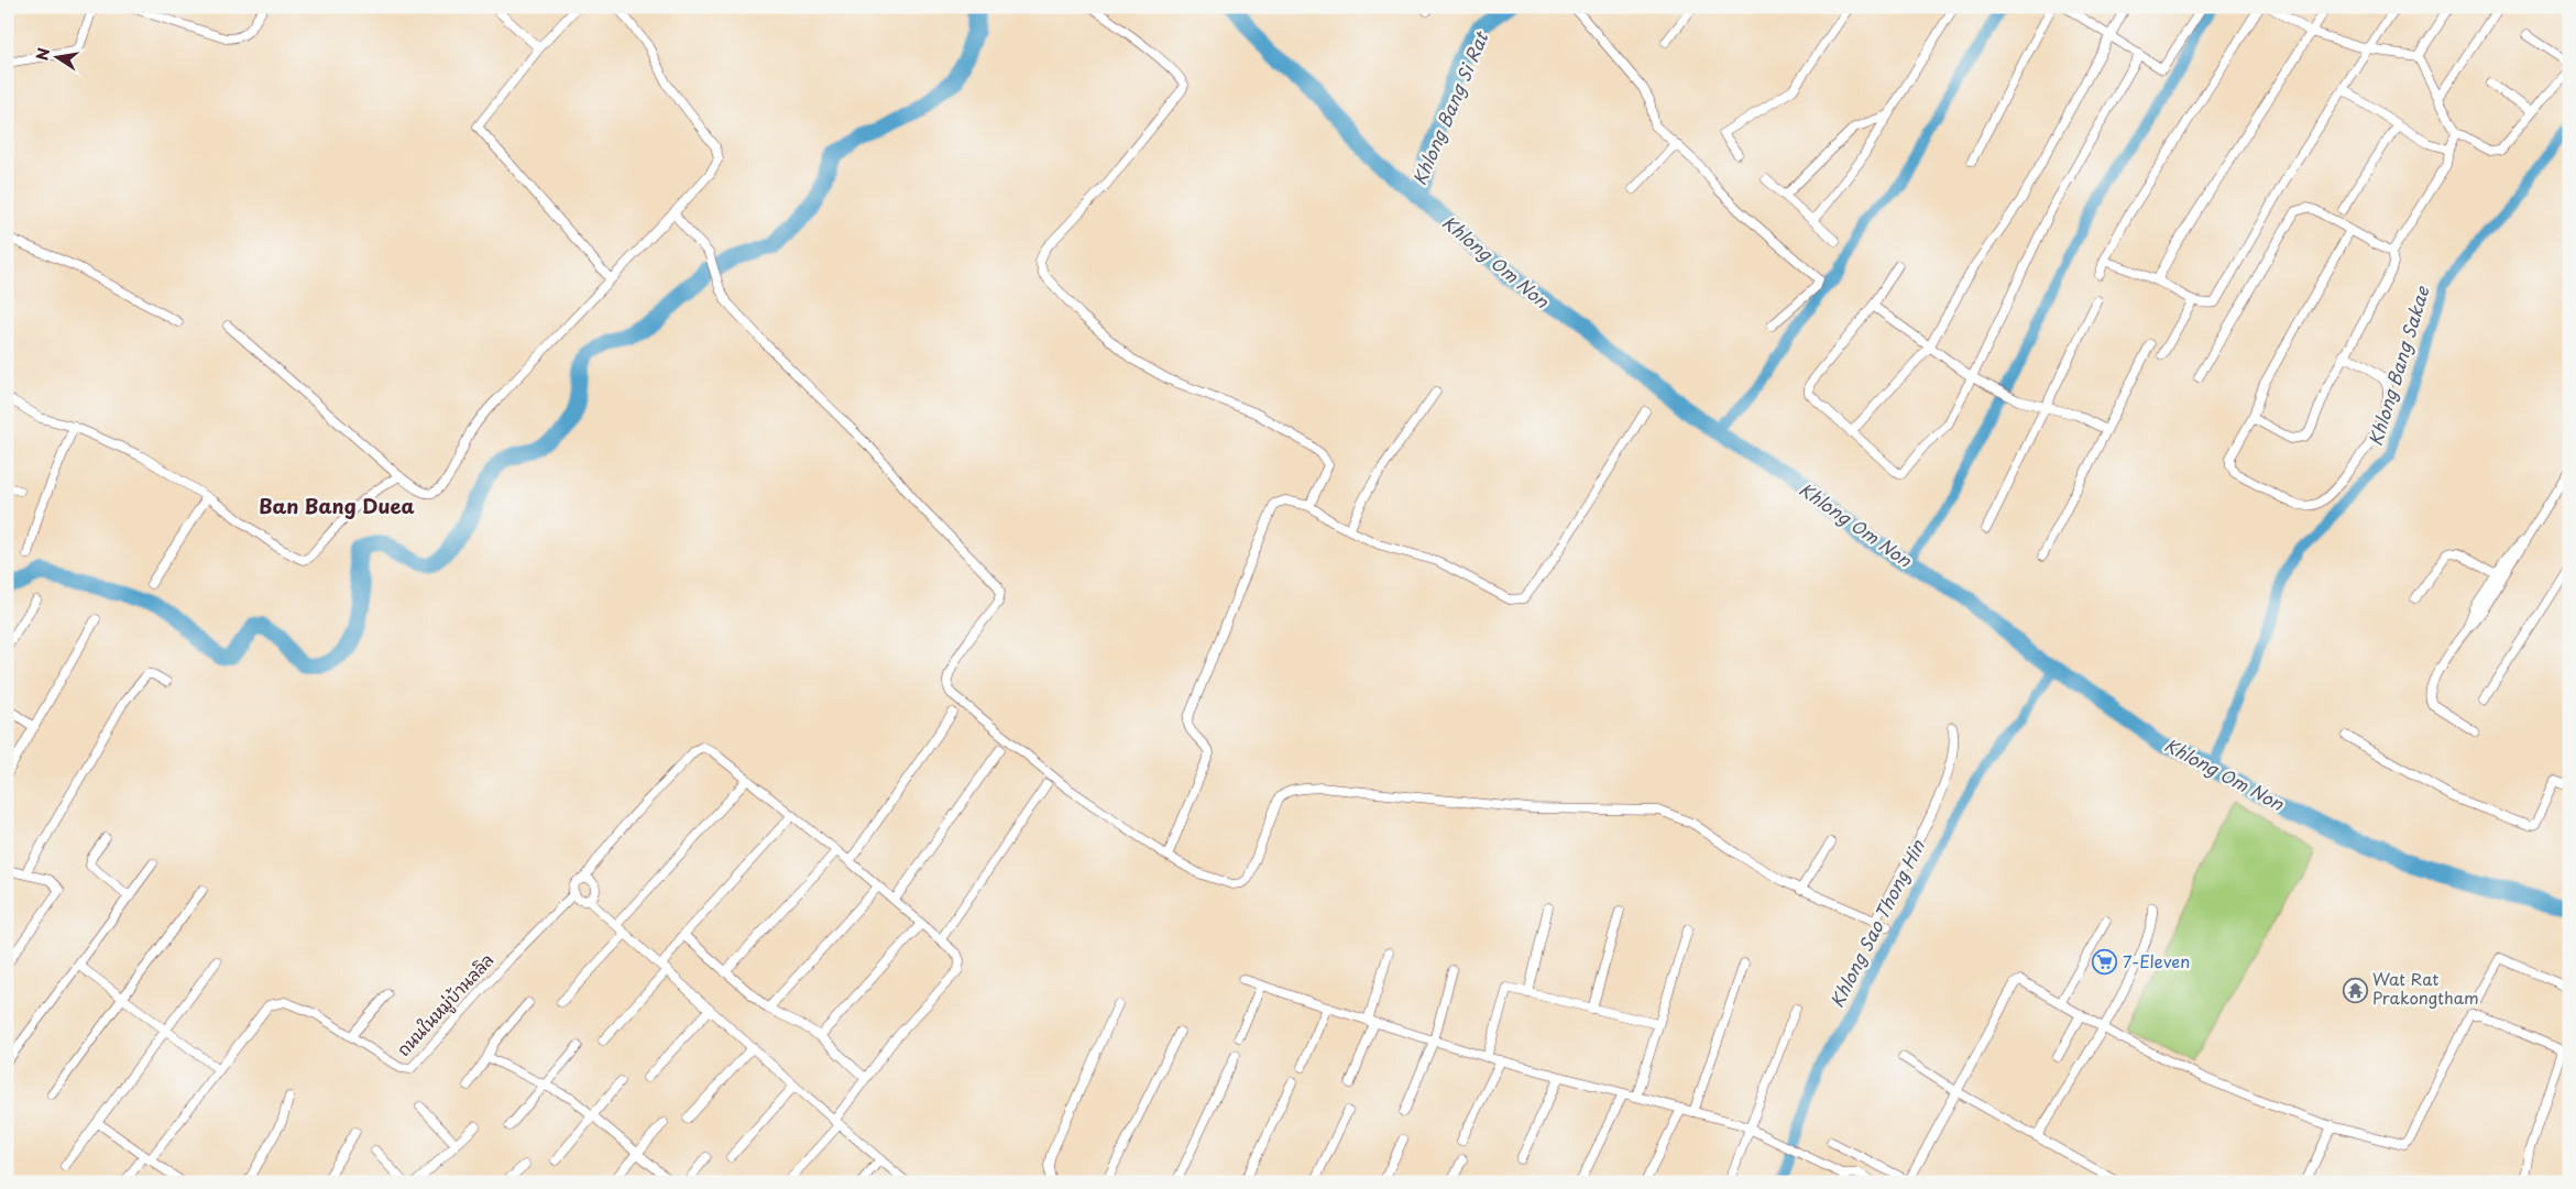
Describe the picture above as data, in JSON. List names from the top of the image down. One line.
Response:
{"streets":{"street":["ถนนในหมู่บ้านลลิล"]},"districts":["Ban Bang Duea"],"water":["Khlong Bang Si Rat","Khlong Om Non","Khlong Bang Sakae","Khlong Sao Thong Hin"],"places":{"supermarket":["7-Eleven"],"temple":["Wat Rat Prakongtham"]},"north":"left"}
